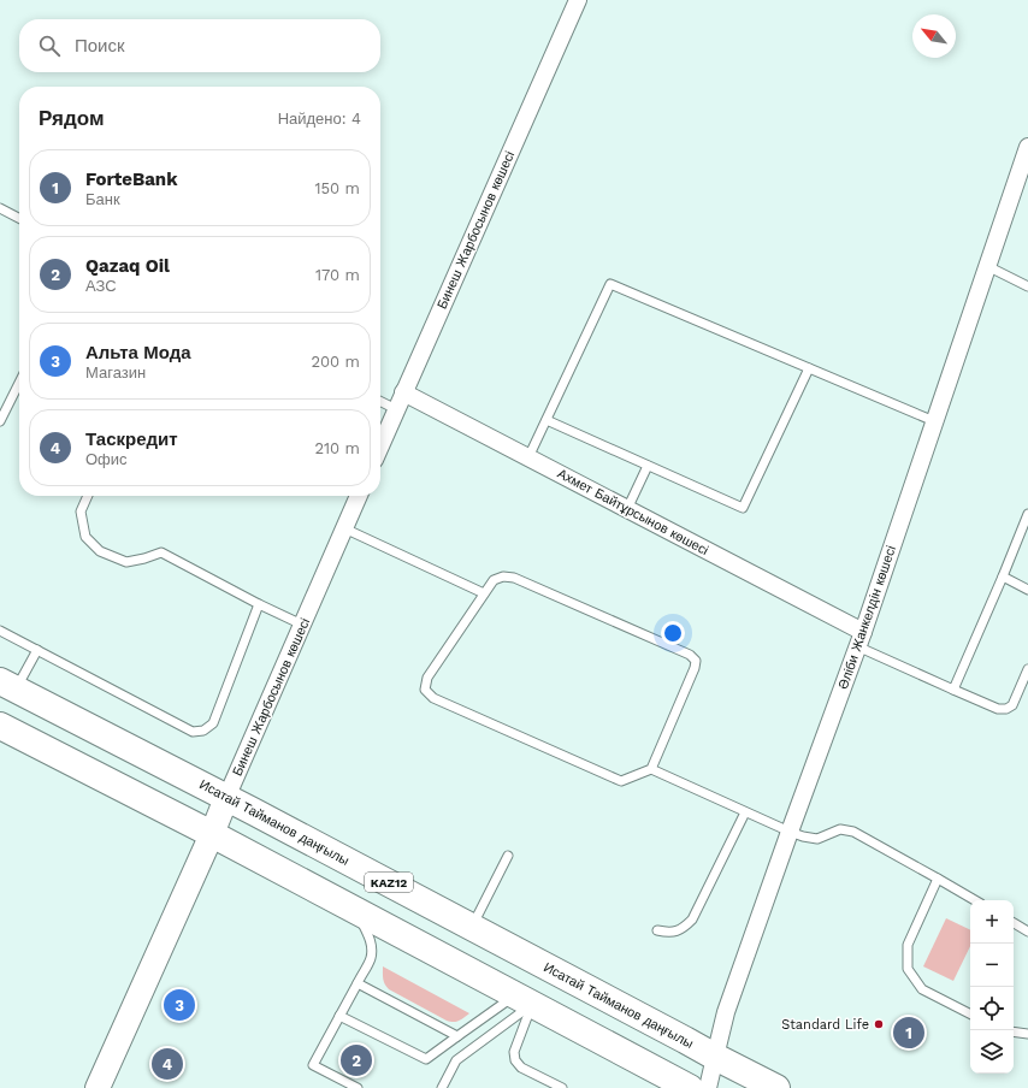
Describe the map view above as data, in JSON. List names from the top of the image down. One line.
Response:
{"streets":{"main road":["Исатай Тайманов даңғылы","KAZ12"],"street":["Бинеш Жарбосынов көшесі","Ахмет Байтұрсынов көшесі","Әліби Жанкелдін көшесі"]},"crossings":[["Бинеш Жарбосынов көшесі","Ахмет Байтұрсынов көшесі"],["Бинеш Жарбосынов көшесі","Исатай Тайманов даңғылы"],["Ахмет Байтұрсынов көшесі","Әліби Жанкелдін көшесі"],["Әліби Жанкелдін көшесі","Исатай Тайманов даңғылы"]],"places":["Standard Life"],"north":"top left","page":{"search":"Поиск","heading":["Рядом","Найдено: 4"],"list":[{"mark":"1","name":"ForteBank","note":"Банк","value":"150 m"},{"mark":"2","name":"Qazaq Oil","note":"АЗС","value":"170 m"},{"mark":"3","name":"Альта Мода","note":"Магазин","value":"200 m"},{"mark":"4","name":"Таскредит","note":"Офис","value":"210 m"}],"map_buttons":["+","−"],"pins":["3","1","2","4"]}}
